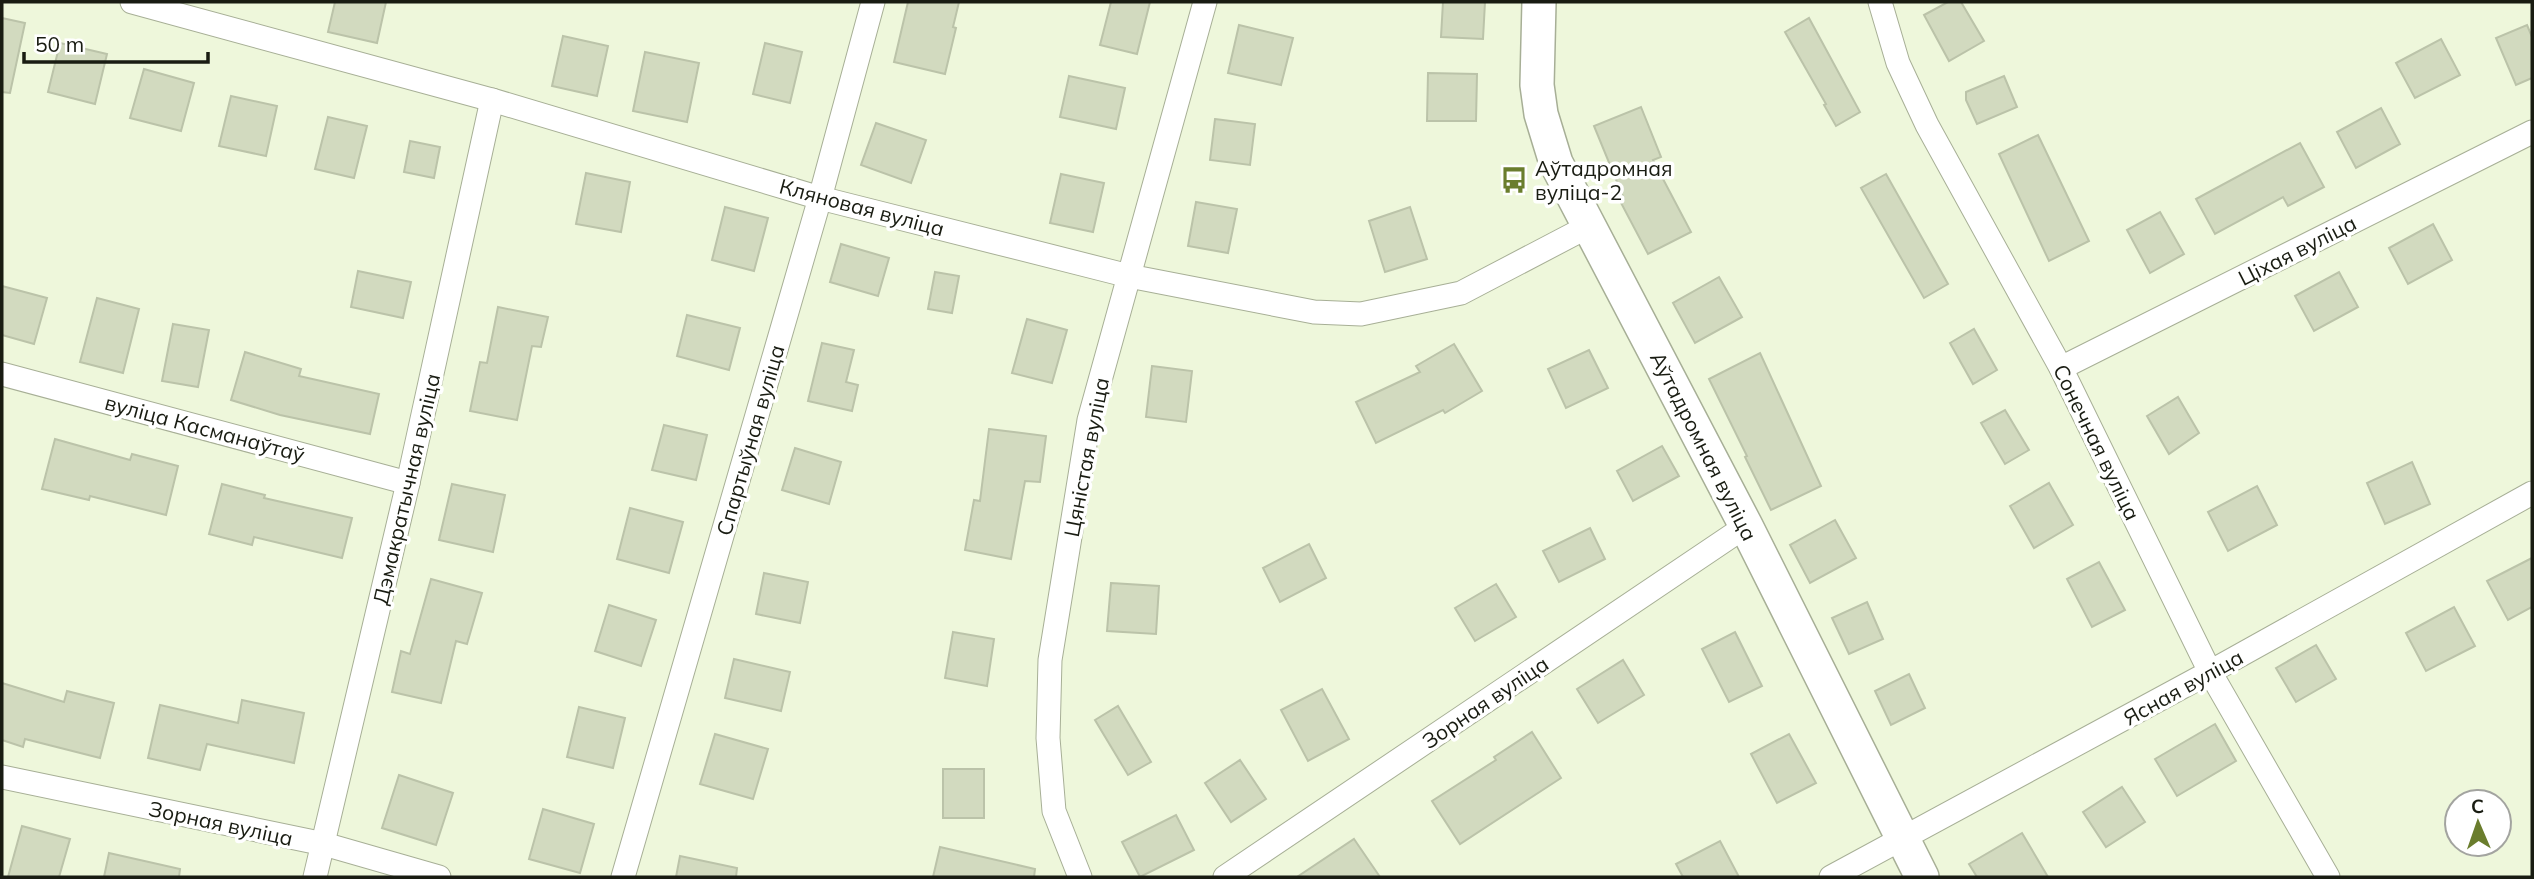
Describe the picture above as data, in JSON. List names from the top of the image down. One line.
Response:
{"streets":{"street":["Кляновая вуліца","Ціхая вуліца","вуліца Касманаўтаў","Спартыўная вуліца","Сонечная вуліца","Аўтадромная вуліца","Цяністая вуліца","Дэмакратычная вуліца","Ясная вуліца","Зорная вуліца"]},"crossings":[["Кляновая вуліца","Спартыўная вуліца"],["Кляновая вуліца","Аўтадромная вуліца"],["Кляновая вуліца","Цяністая вуліца"],["Кляновая вуліца","Дэмакратычная вуліца"],["Ціхая вуліца","Сонечная вуліца"],["вуліца Касманаўтаў","Дэмакратычная вуліца"],["Сонечная вуліца","Ясная вуліца"],["Аўтадромная вуліца","Ясная вуліца"],["Аўтадромная вуліца","Зорная вуліца"],["Дэмакратычная вуліца","Зорная вуліца"]],"places":{"bus stop":["Аўтадромная вуліца-2"]},"scale_bar":"50 m","north":"top"}
